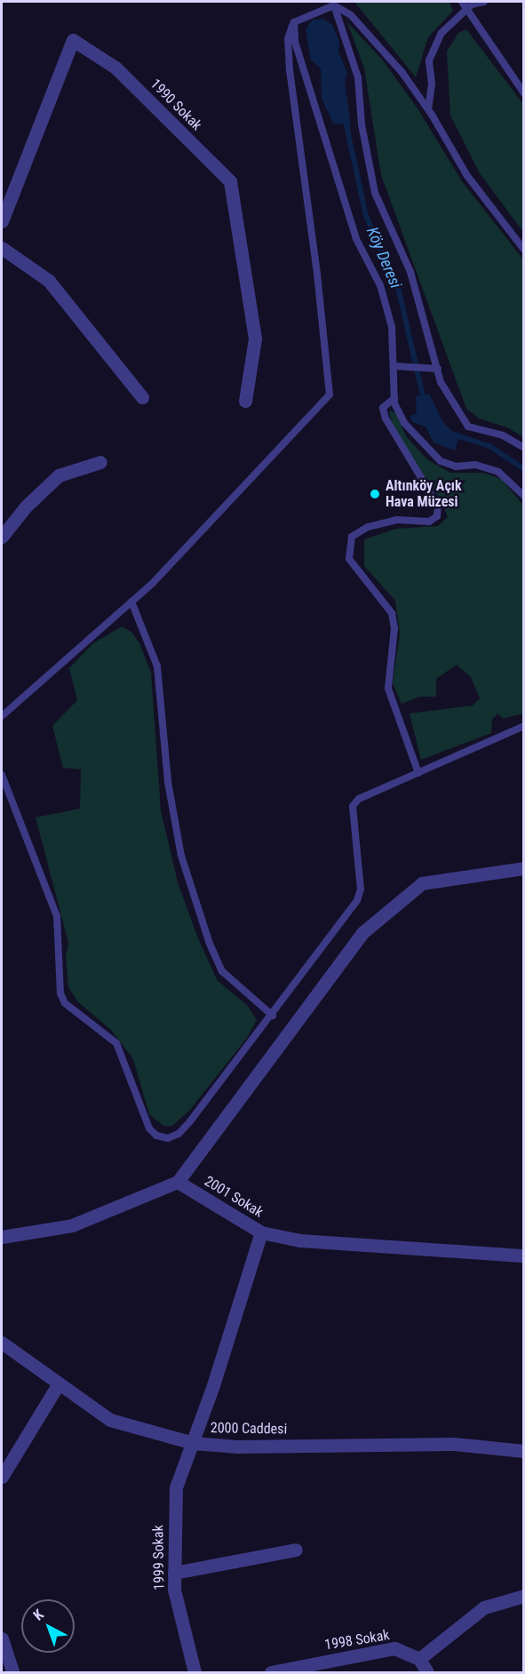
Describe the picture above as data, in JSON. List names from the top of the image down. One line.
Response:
{"streets":{"street":["1990 Sokak","2001 Sokak","2000 Caddesi","1999 Sokak","1998 Sokak"]},"crossings":[["2001 Sokak","1999 Sokak"],["2000 Caddesi","1999 Sokak"]],"water":["Köy Deresi"],"places":["Altınköy Açık Hava Müzesi"],"north":"top left"}
